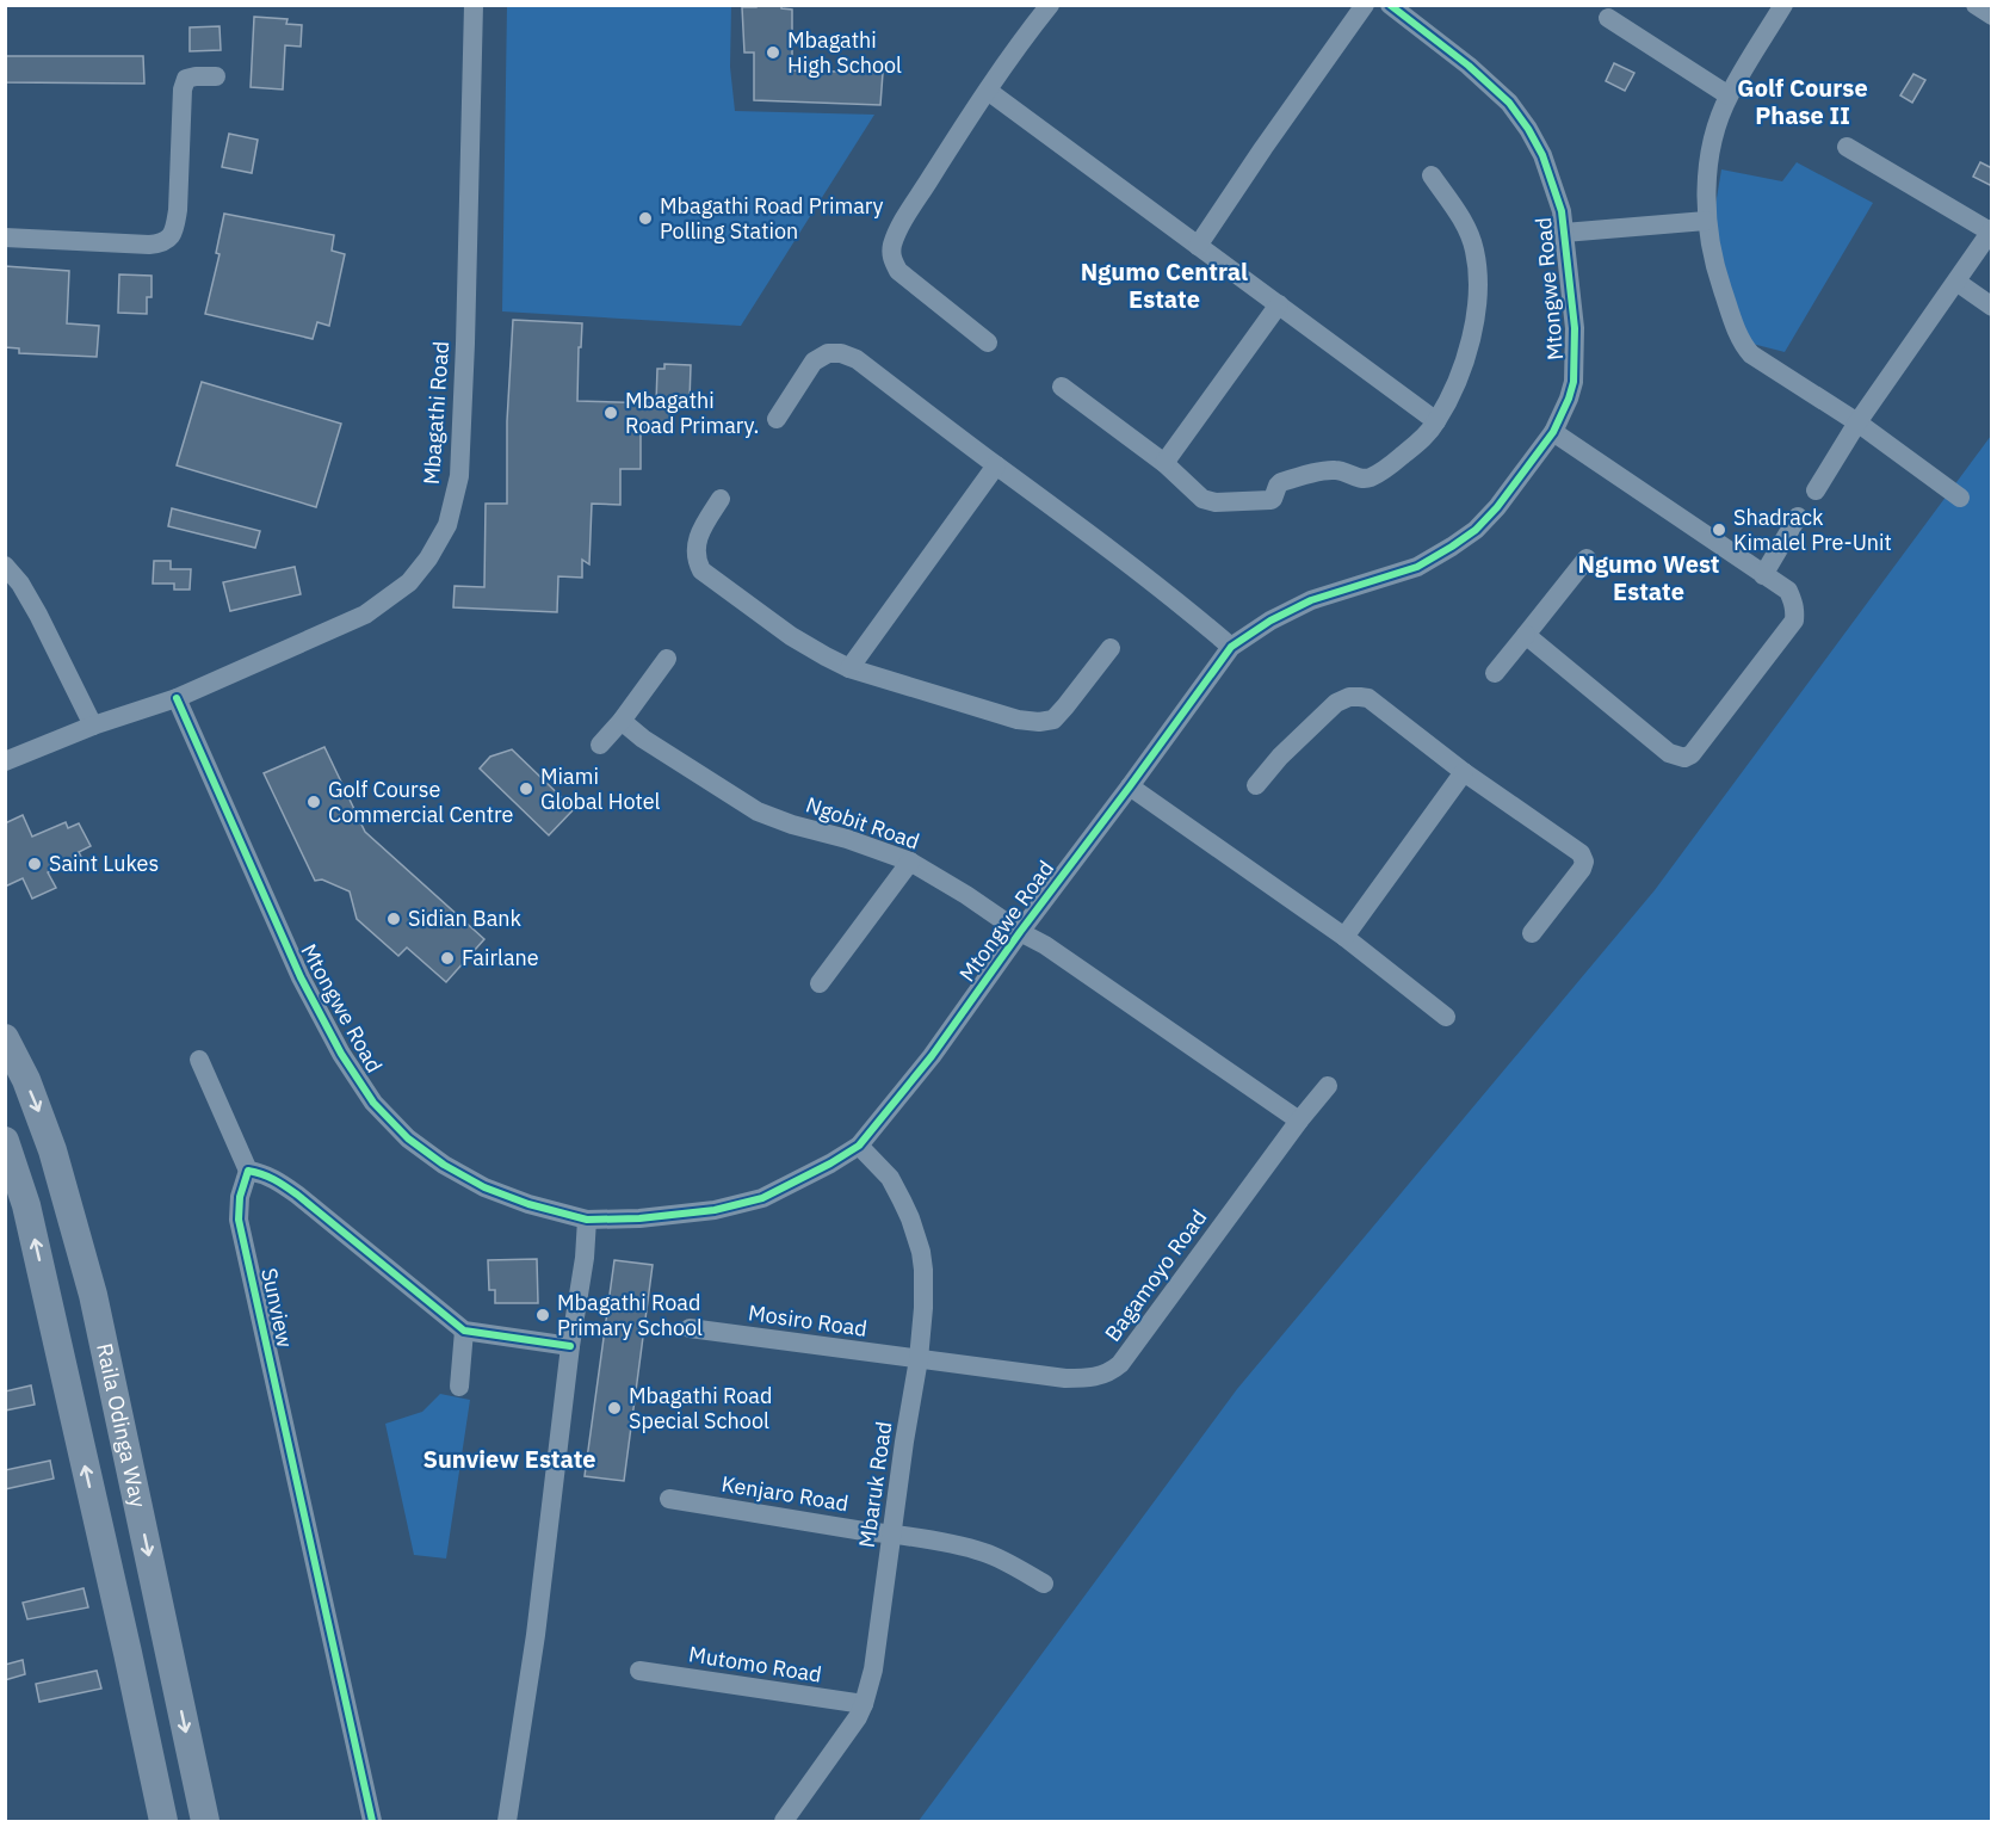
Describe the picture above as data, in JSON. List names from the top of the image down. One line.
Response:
{"streets":{"main road":["Raila Odinga Way"],"street":["Mtongwe Road","Mbagathi Road","Ngobit Road","Bagamoyo Road","Sunview","Mosiro Road","Mbaruk Road","Kenjaro Road","Mutomo Road"]},"crossings":[["Mtongwe Road","Mbagathi Road"],["Mtongwe Road","Ngobit Road"],["Mtongwe Road","Mbaruk Road"],["Ngobit Road","Bagamoyo Road"],["Bagamoyo Road","Mosiro Road"],["Bagamoyo Road","Mbaruk Road"],["Mosiro Road","Mbaruk Road"],["Mbaruk Road","Kenjaro Road"],["Mbaruk Road","Mutomo Road"]],"districts":["Golf Course Phase II","Ngumo Central Estate","Ngumo West Estate","Sunview Estate"],"places":["Mbagathi High School","Mbagathi Road Primary Polling Station","Mbagathi Road Primary.","Shadrack Kimalel Pre-Unit","Miami Global Hotel","Golf Course Commercial Centre","Saint Lukes","Sidian Bank","Fairlane","Mbagathi Road Primary School","Mbagathi Road Special School"]}
